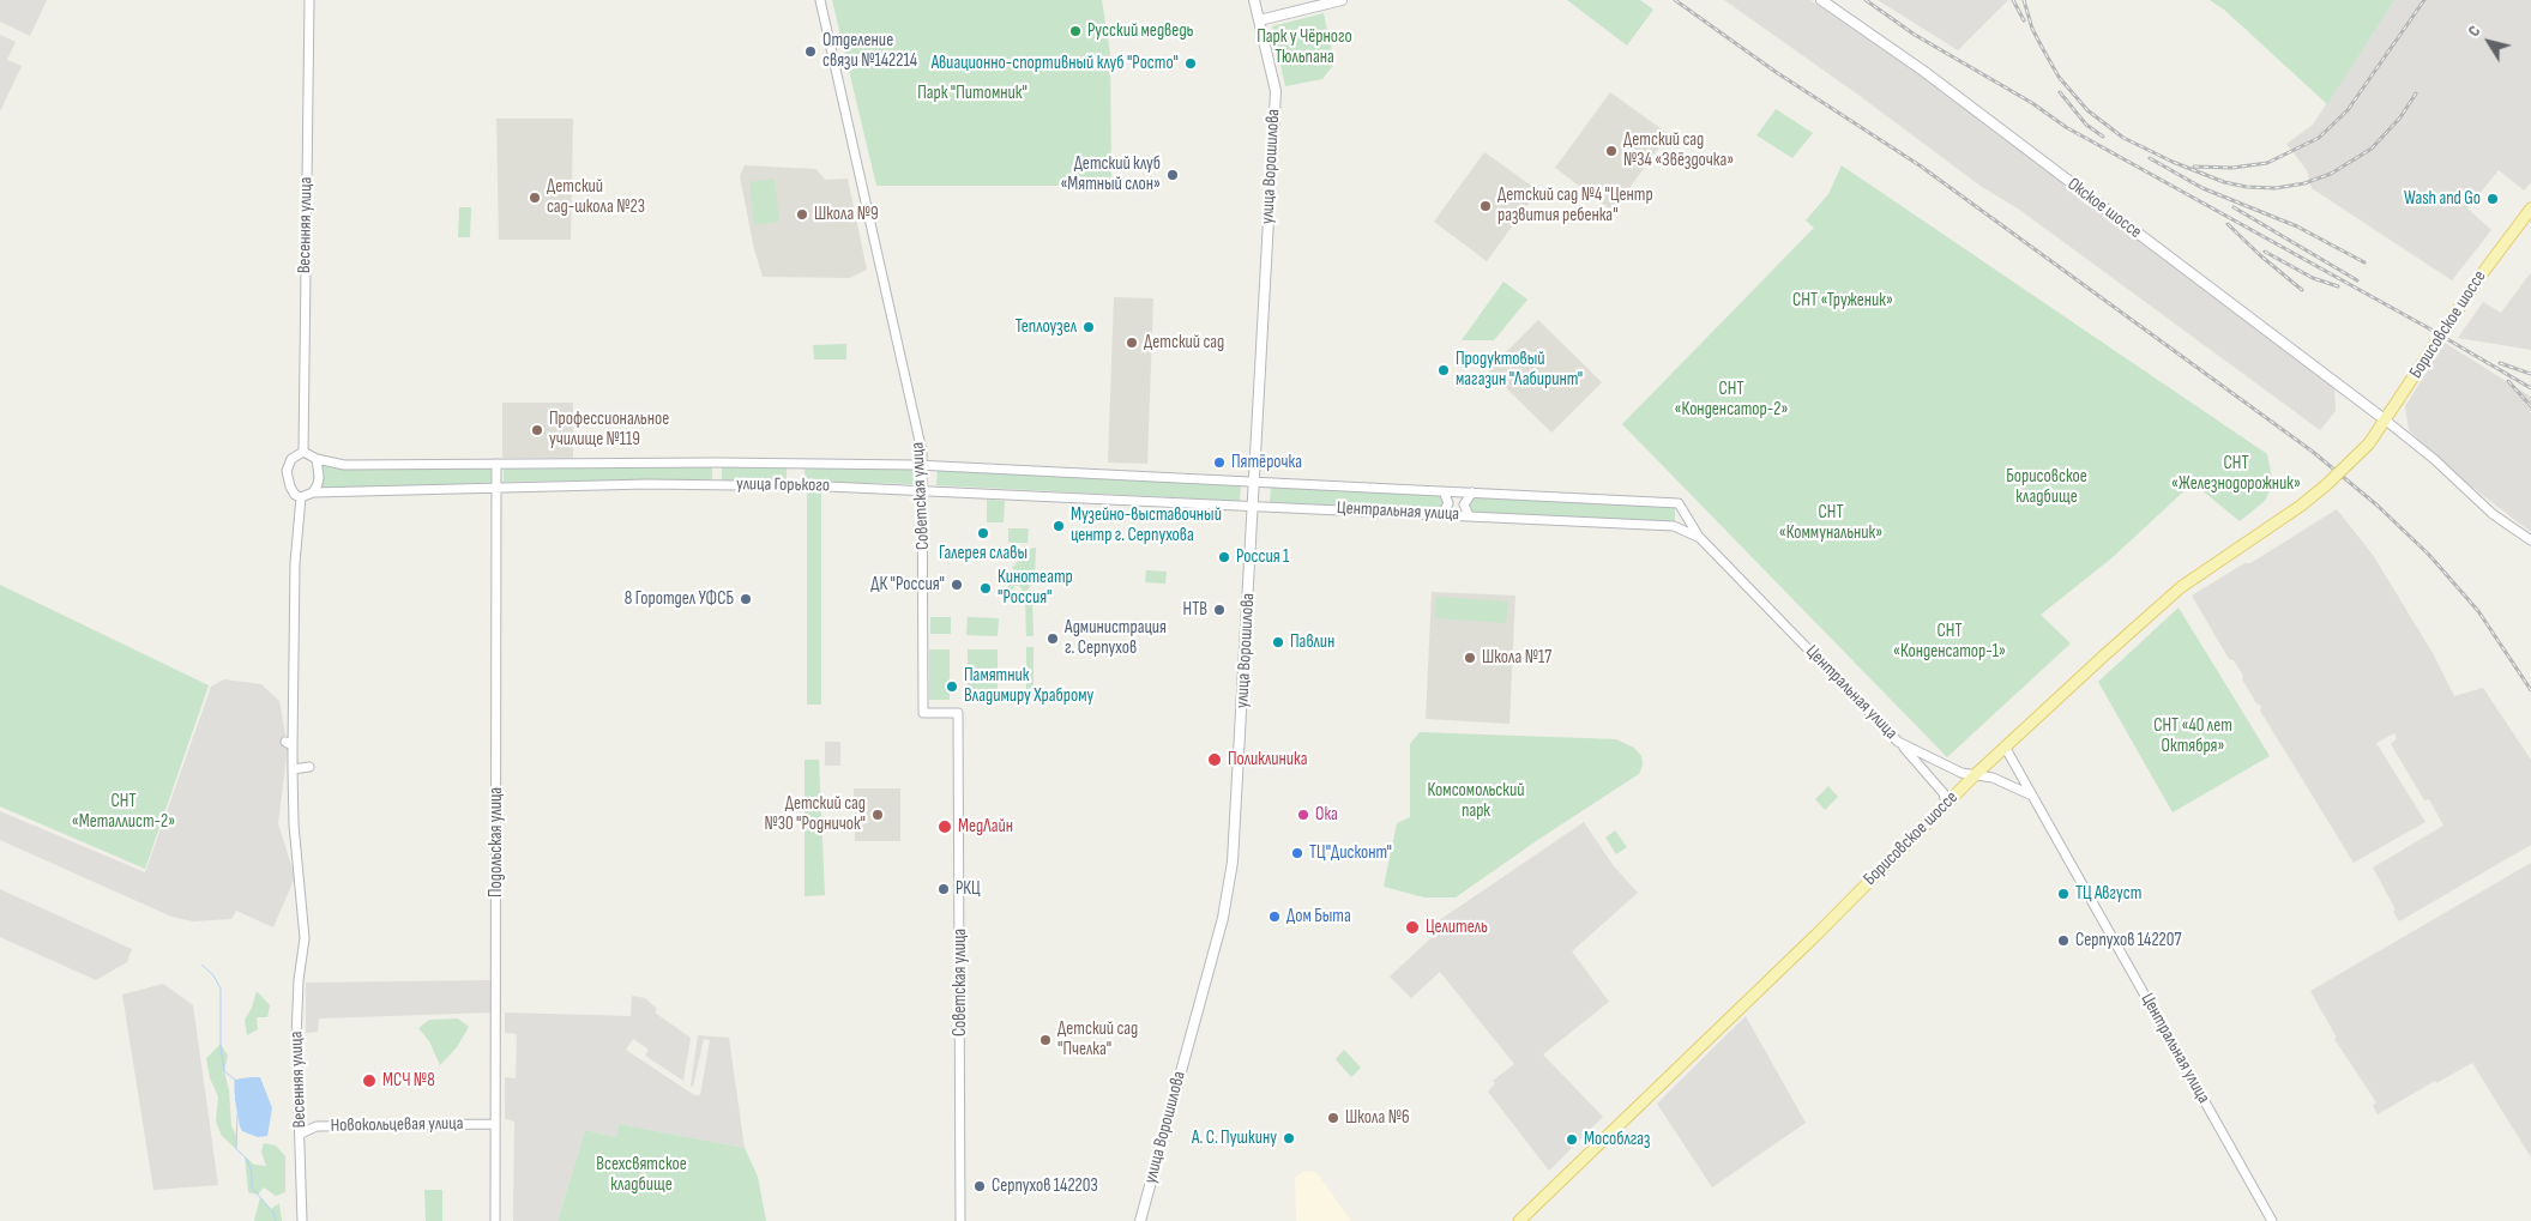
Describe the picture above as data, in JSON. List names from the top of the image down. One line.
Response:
{"streets":{"main road":["улица Ворошилова","Окское шоссе","Борисовское шоссе"],"street":["Весенняя улица","улица Горького","Советская улица","Центральная улица","Подольская улица","Новокольцевая улица"]},"crossings":[["улица Ворошилова","улица Горького"],["улица Ворошилова","Центральная улица"],["Окское шоссе","Борисовское шоссе"],["Весенняя улица","улица Горького"],["Весенняя улица","Новокольцевая улица"],["Борисовское шоссе","Центральная улица"],["улица Горького","Советская улица"],["улица Горького","Центральная улица"],["улица Горького","Подольская улица"],["Подольская улица","Новокольцевая улица"]],"parks":["Парк у Чёрного Тюльпана","Парк \"Питомник\"","СНТ «Труженик»","СНТ «Конденсатор-2»","СНТ «Железнодорожник»","Борисовское кладбище","СНТ «Коммунальник»","СНТ «Конденсатор-1»","СНТ «40 лет Октября»","Комсомольский парк","СНТ «Металлист-2»","Всехсвятское кладбище"],"places":["Русский медведь","Отделение связи №142214","Авиационно-спортивный клуб \"Росто\"","Детский сад №34 «Звёздочка»","Детский клуб «Мятный слон»","Детский сад-школа №23","Wash and Go","Детский сад №4 \"Центр развития ребенка\"","Школа №9","Теплоузел","Детский сад","Продуктовый магазин \"Лабиринт\"","Профессиональное училище №119","Пятёрочка","Музейно-выставочный центр г. Серпухова","Галерея славы","Россия 1","ДК \"Россия\"","Кинотеатр \"Россия\"","8 Горотдел УФСБ","НТВ","Администрация г. Серпухов","Павлин","Школа №17","Памятник Владимиру Храброму","Поликлиника","Детский сад №30 \"Родничок\"","Ока","МедЛайн","ТЦ\"Дисконт\"","РКЦ","ТЦ Август","Дом Быта","Целитель","Серпухов 142207","Детский сад \"Пчелка\"","МСЧ №8","Школа №6","А. С. Пушкину","Мособлгаз","Серпухов 142203"],"north":"top left"}
